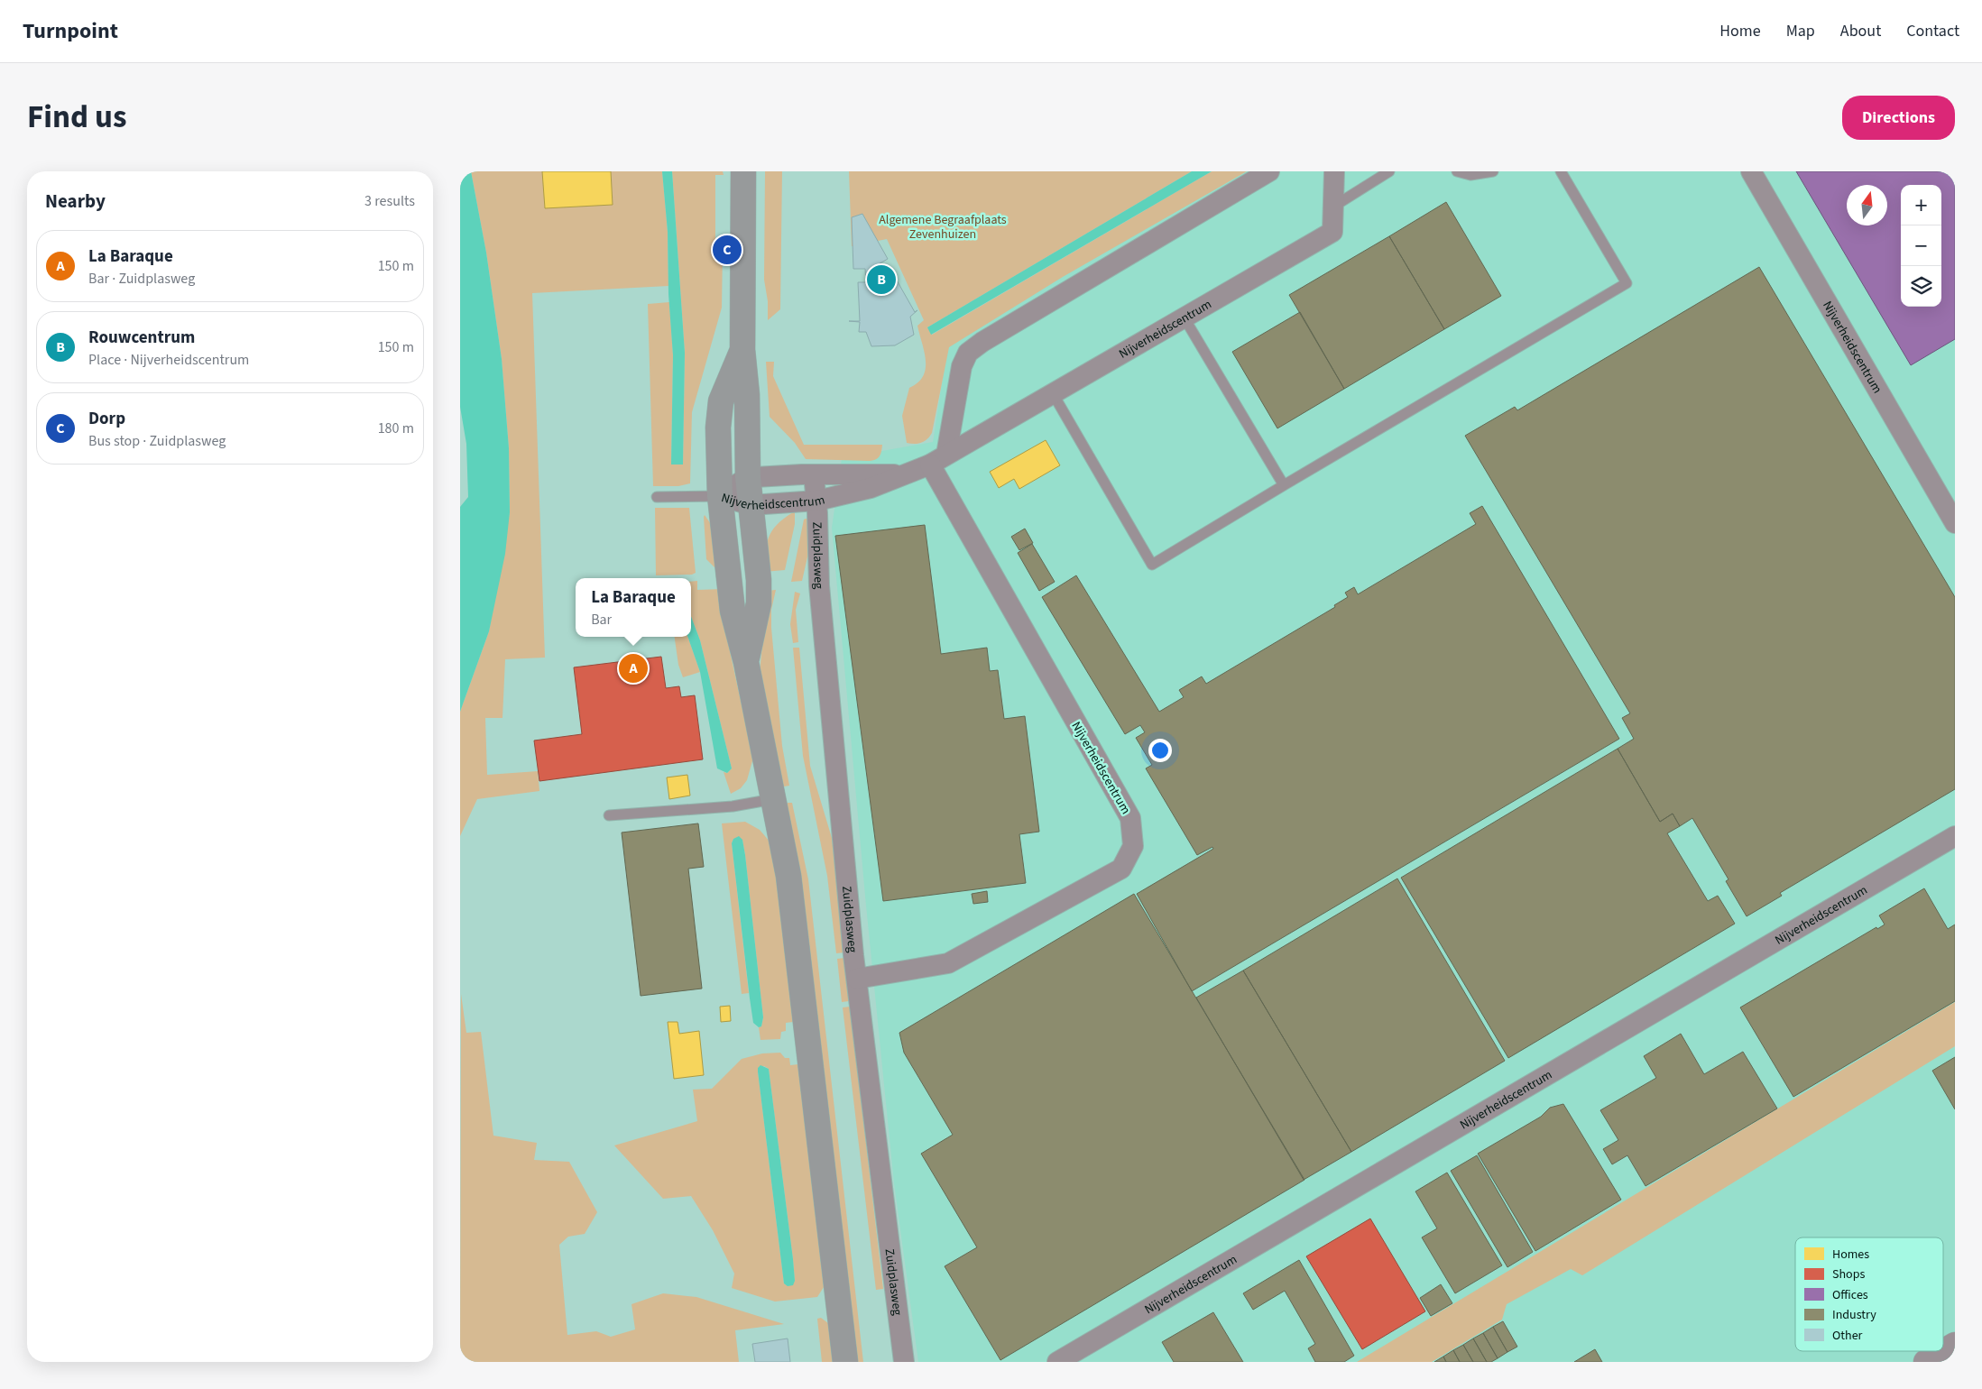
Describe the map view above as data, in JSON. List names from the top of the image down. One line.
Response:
{"streets":{"street":["Nijverheidscentrum","Zuidplasweg"]},"crossings":[["Nijverheidscentrum","Zuidplasweg"]],"parks":["Algemene Begraafplaats Zevenhuizen"],"legend":["Homes","Shops","Offices","Industry","Other"],"north":"top","page":{"header":"Turnpoint","nav":["Home","Map","About","Contact"],"title":"Find us","buttons":"Directions","heading":["Nearby","3 results"],"map_buttons":["+","−"],"list":[{"mark":"A","name":"La Baraque","note":"Bar · Zuidplasweg","value":"150 m"},{"mark":"B","name":"Rouwcentrum","note":"Place · Nijverheidscentrum","value":"150 m"},{"mark":"C","name":"Dorp","note":"Bus stop · Zuidplasweg","value":"180 m"}],"pins":["C","B","A"],"popup":["La Baraque","Bar"]}}
